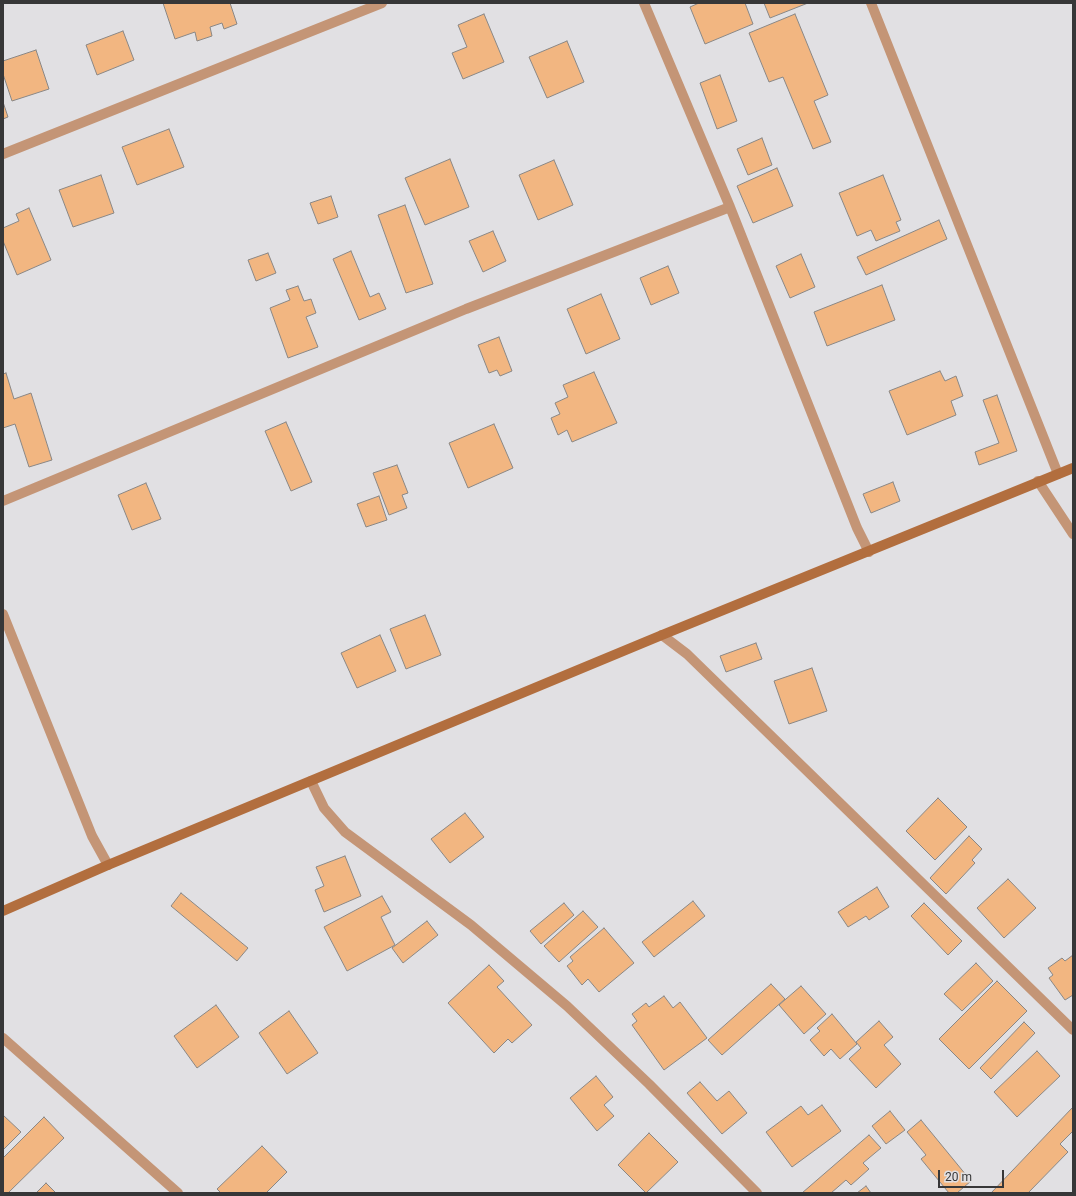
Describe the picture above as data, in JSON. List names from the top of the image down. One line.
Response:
{"scale_bar":"20 m"}
